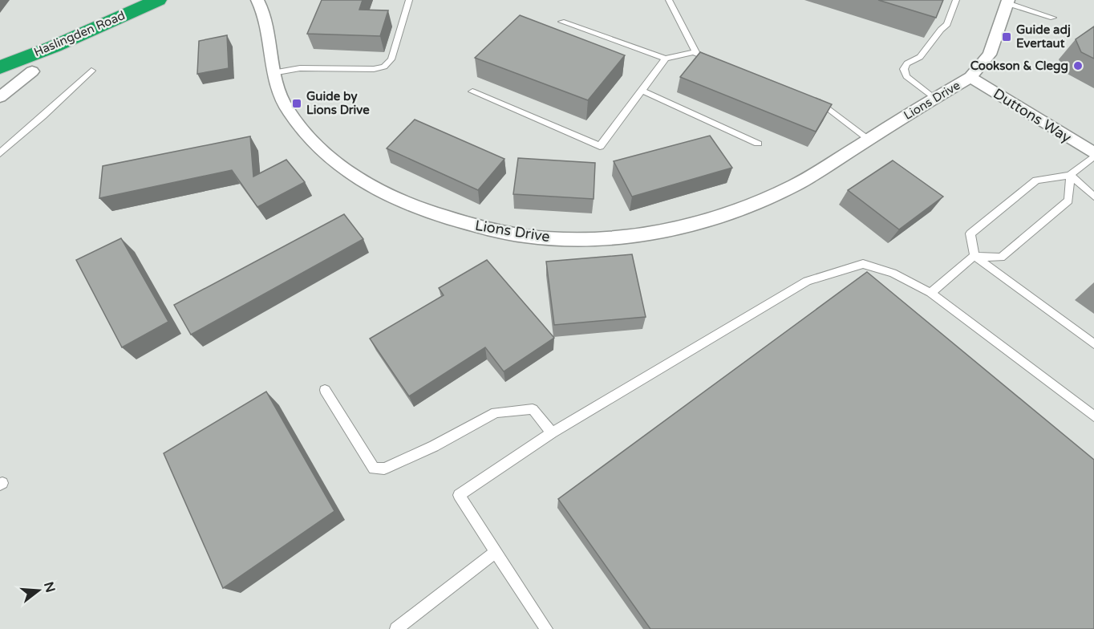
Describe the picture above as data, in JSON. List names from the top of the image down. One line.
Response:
{"streets":{"highway":["Haslingden Road"],"street":["Lions Drive","Duttons Way"]},"crossings":[["Lions Drive","Duttons Way"]],"places":{"transit":["Guide adj Evertaut","Guide by Lions Drive"],"other":["Cookson & Clegg"]},"north":"right"}
